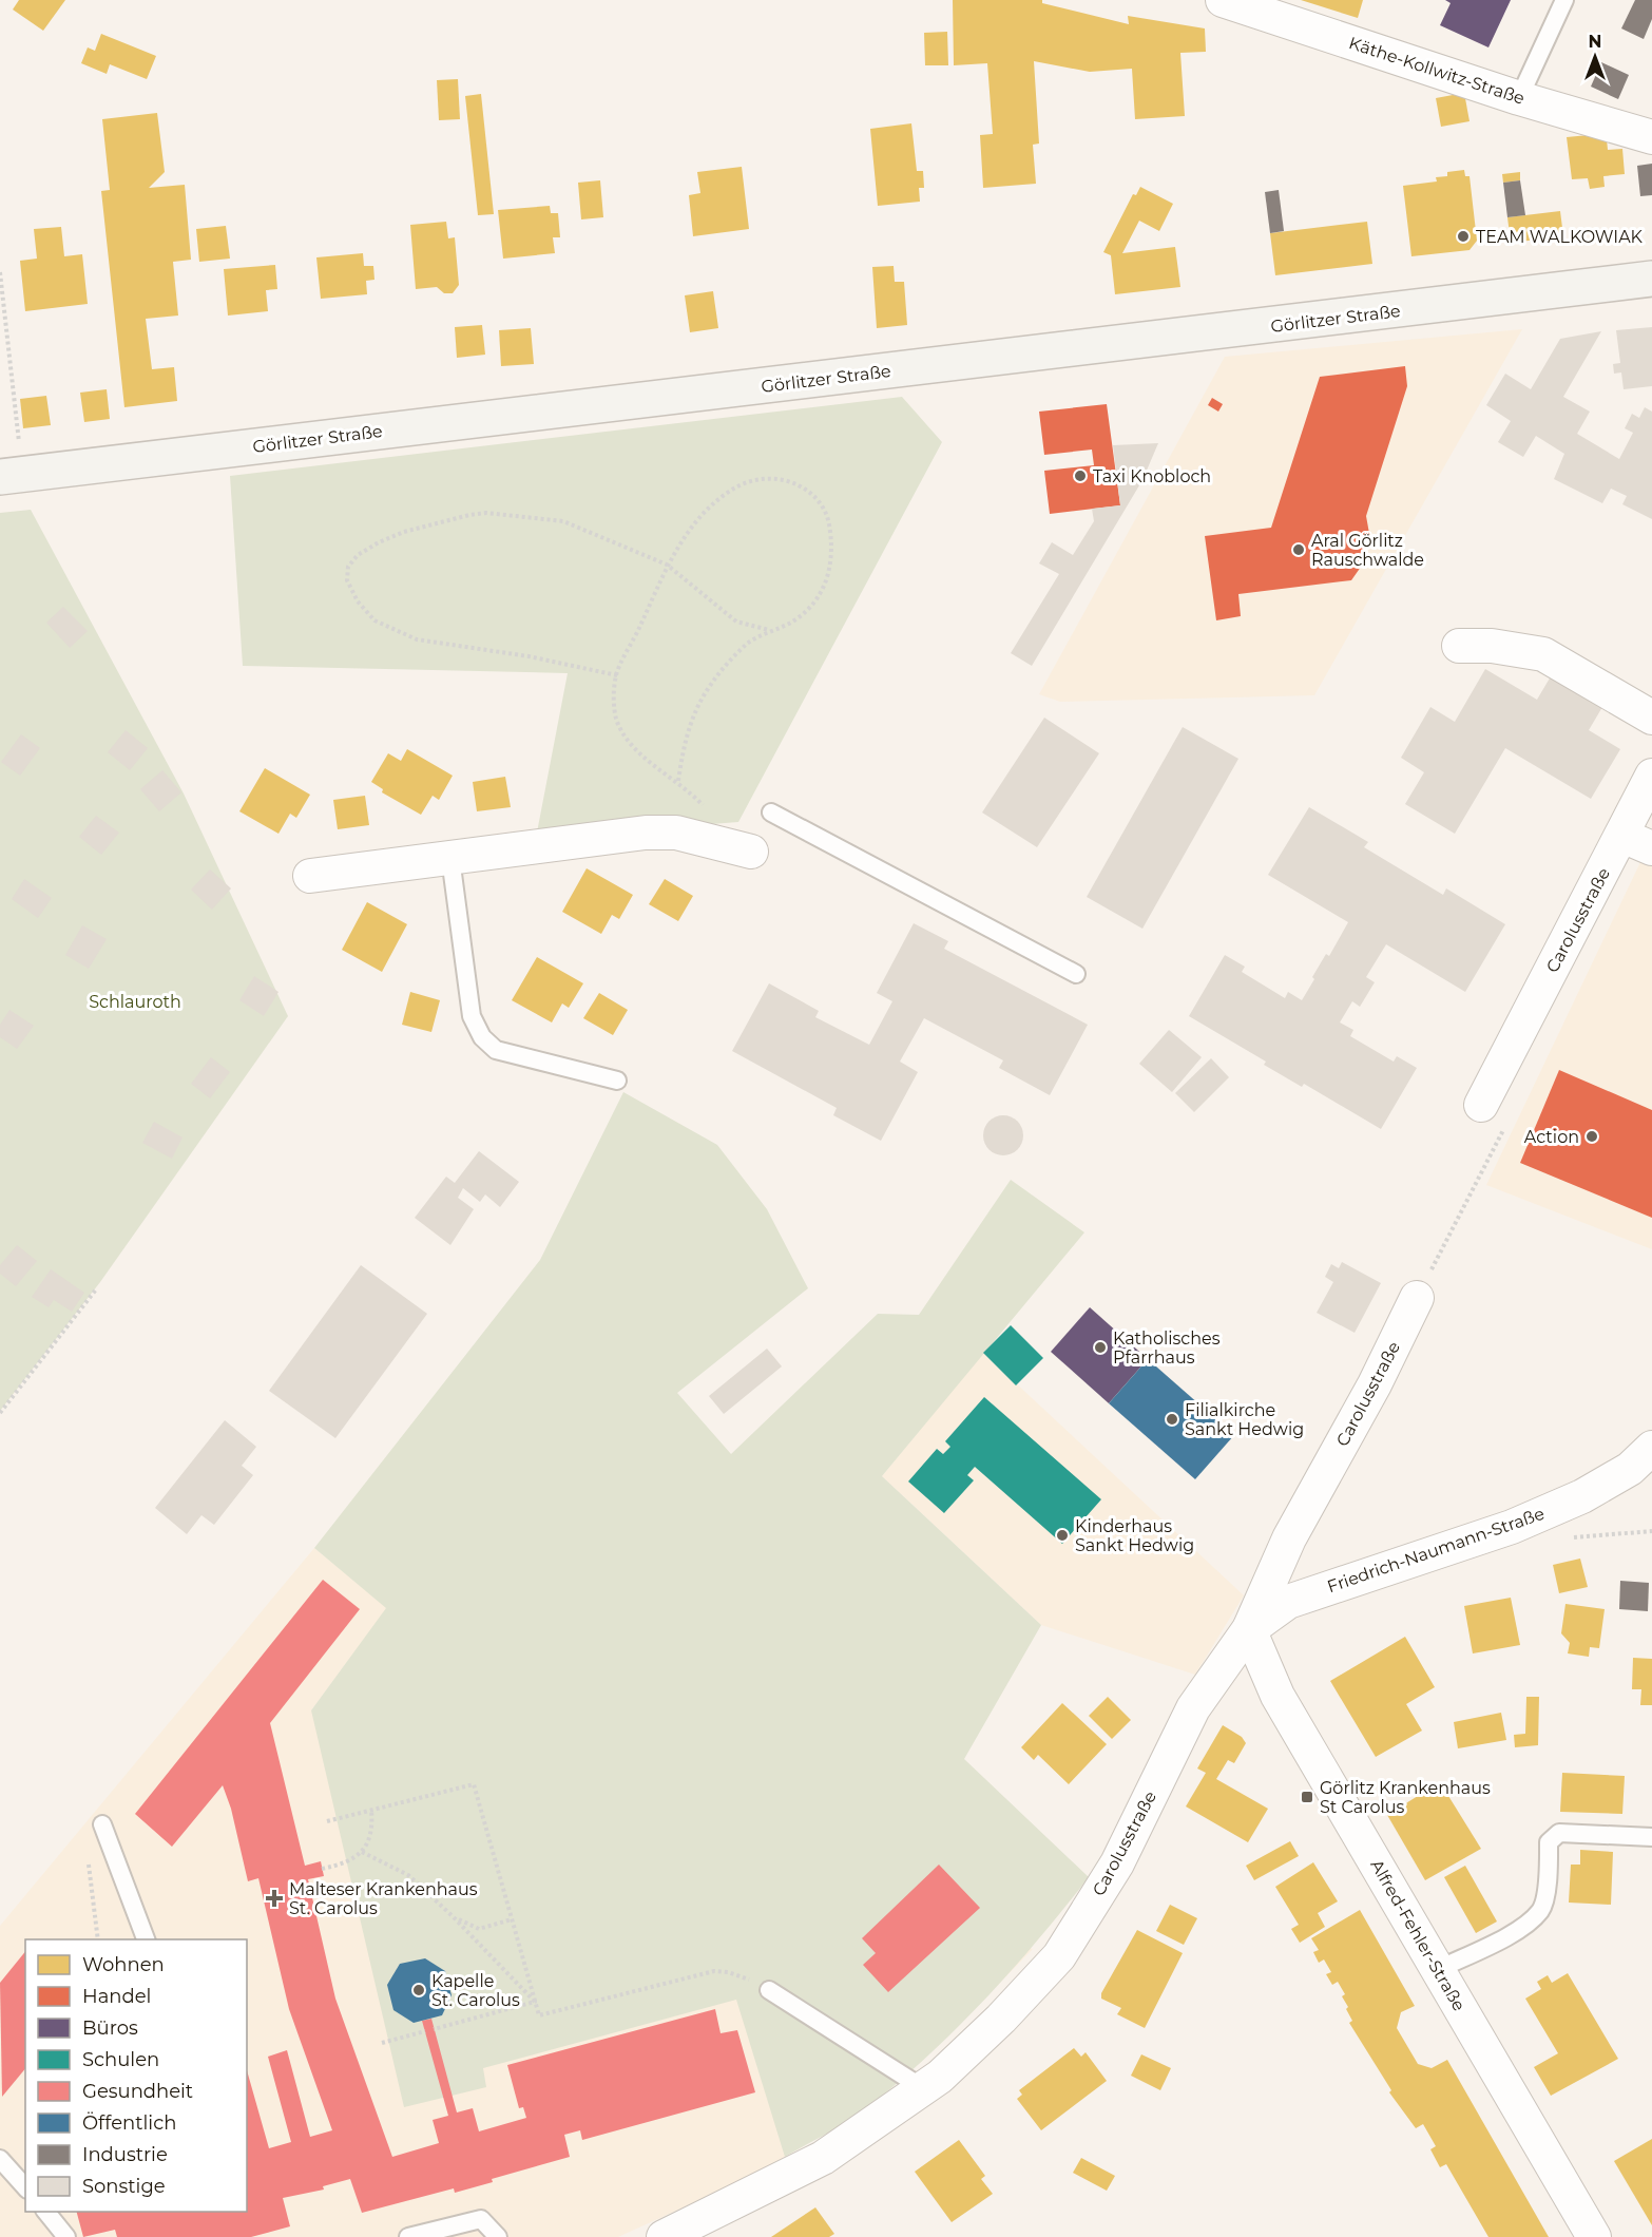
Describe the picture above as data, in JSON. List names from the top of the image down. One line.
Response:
{"streets":{"street":["Käthe-Kollwitz-Straße","Görlitzer Straße","Carolusstraße","Friedrich-Naumann-Straße","Alfred-Fehler-Straße"]},"crossings":[["Carolusstraße","Friedrich-Naumann-Straße"],["Carolusstraße","Alfred-Fehler-Straße"],["Friedrich-Naumann-Straße","Alfred-Fehler-Straße"]],"parks":["Schlauroth"],"places":{"other":["TEAM WALKOWIAK","Taxi Knobloch","Aral Görlitz Rauschwalde","Action","Katholisches Pfarrhaus","Filialkirche Sankt Hedwig","Kinderhaus Sankt Hedwig","Kapelle St. Carolus"],"transit":["Görlitz Krankenhaus St Carolus"],"health":["Malteser Krankenhaus St. Carolus"]},"legend":["Wohnen","Handel","Büros","Schulen","Gesundheit","Öffentlich","Industrie","Sonstige"],"north":"top"}
